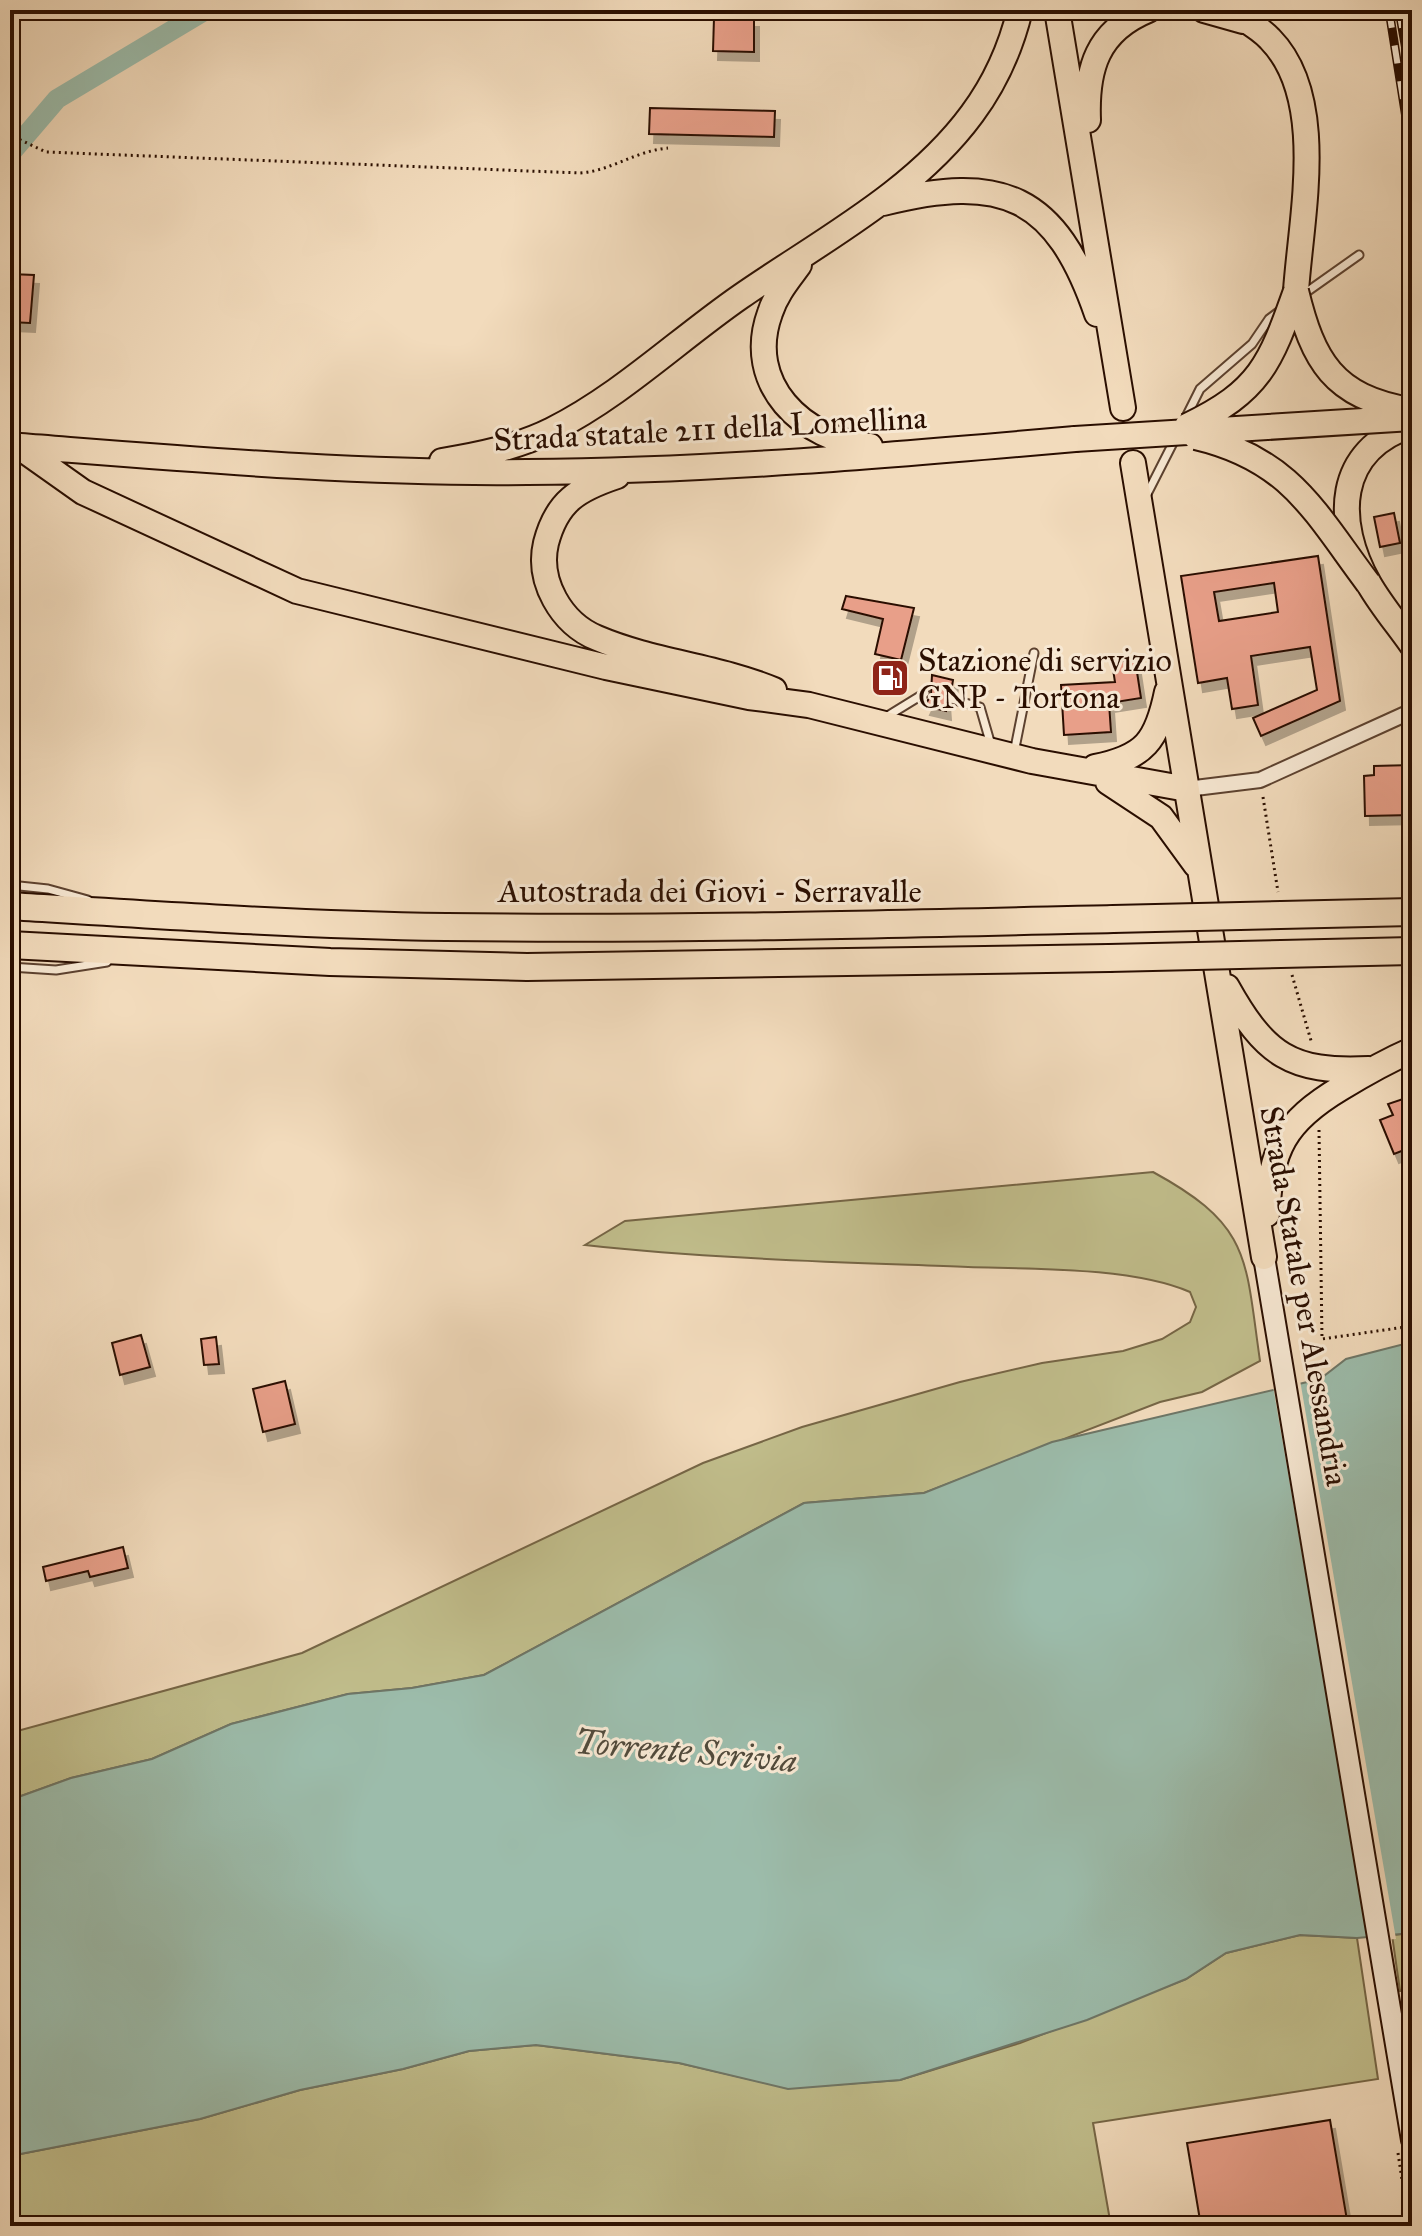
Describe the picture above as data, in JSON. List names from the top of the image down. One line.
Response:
{"streets":{"highway":["Autostrada dei Giovi - Serravalle"],"main road":["Strada statale 211 della Lomellina","Strada Statale per Alessandria"]},"water":["Torrente Scrivia"],"places":{"fuel station":["Stazione di servizio GNP - Tortona"]}}
